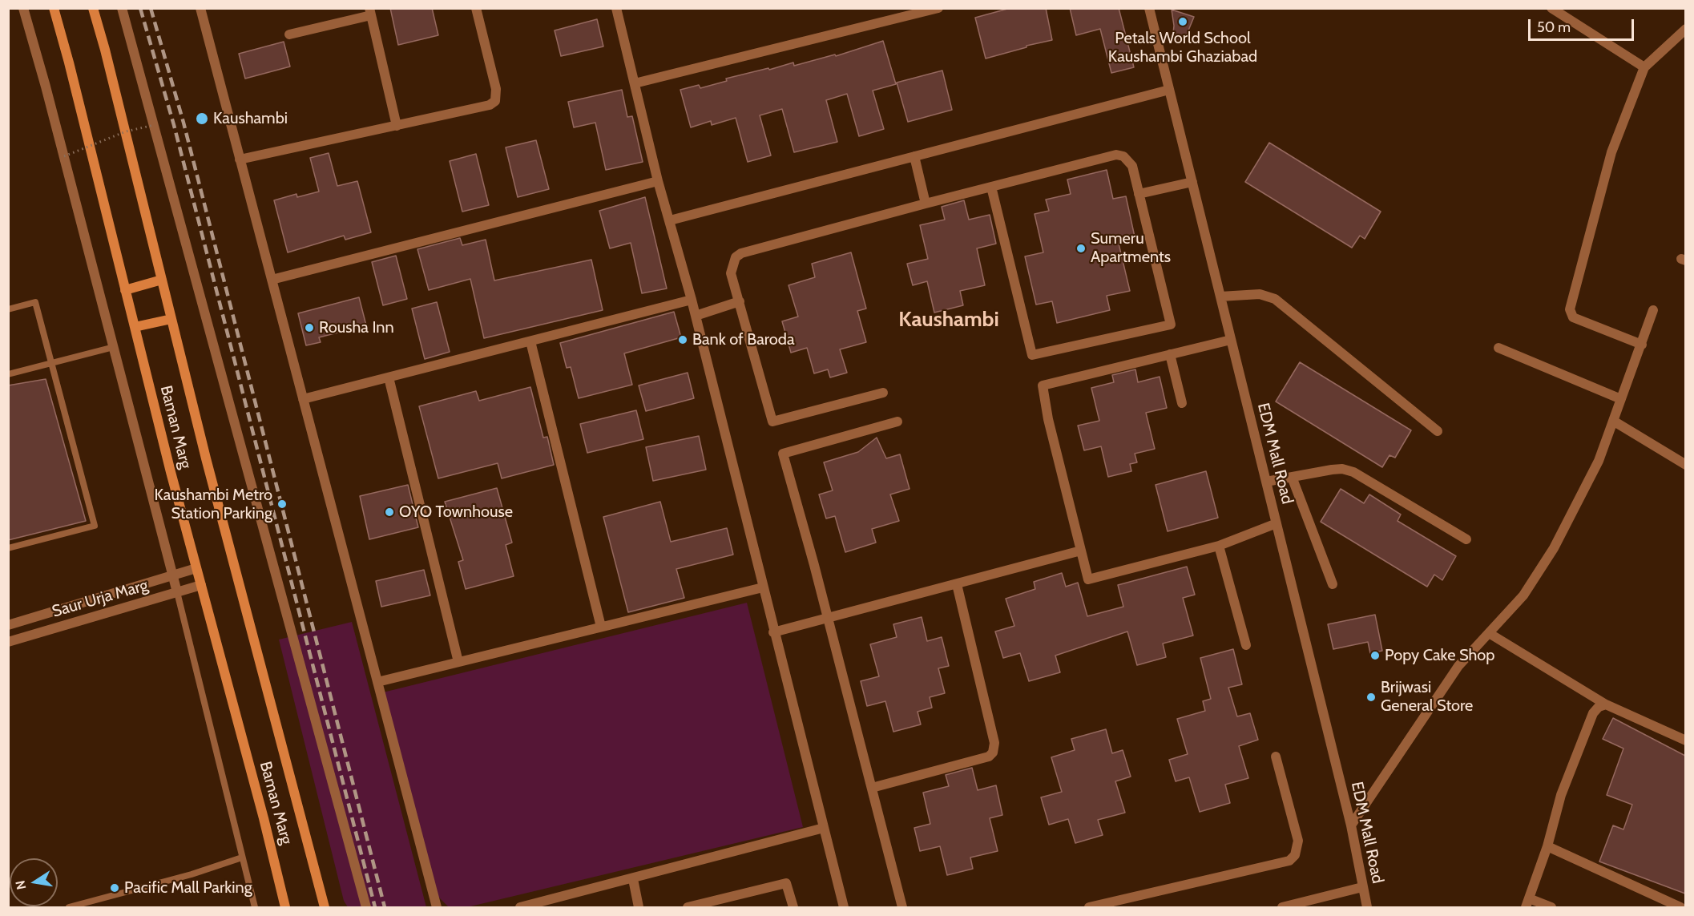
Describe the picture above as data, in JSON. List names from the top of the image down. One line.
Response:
{"streets":{"main road":["Baman Marg"],"street":["EDM Mall Road","Saur Urja Marg"]},"crossings":[["Baman Marg","Saur Urja Marg"]],"districts":["Kaushambi"],"places":["Petals World School Kaushambi Ghaziabad","Kaushambi","Sumeru Apartments","Rousha Inn","Bank of Baroda","Kaushambi Metro Station Parking","OYO Townhouse","Popy Cake Shop","Brijwasi General Store","Pacific Mall Parking"],"scale_bar":"50 m","north":"left"}
